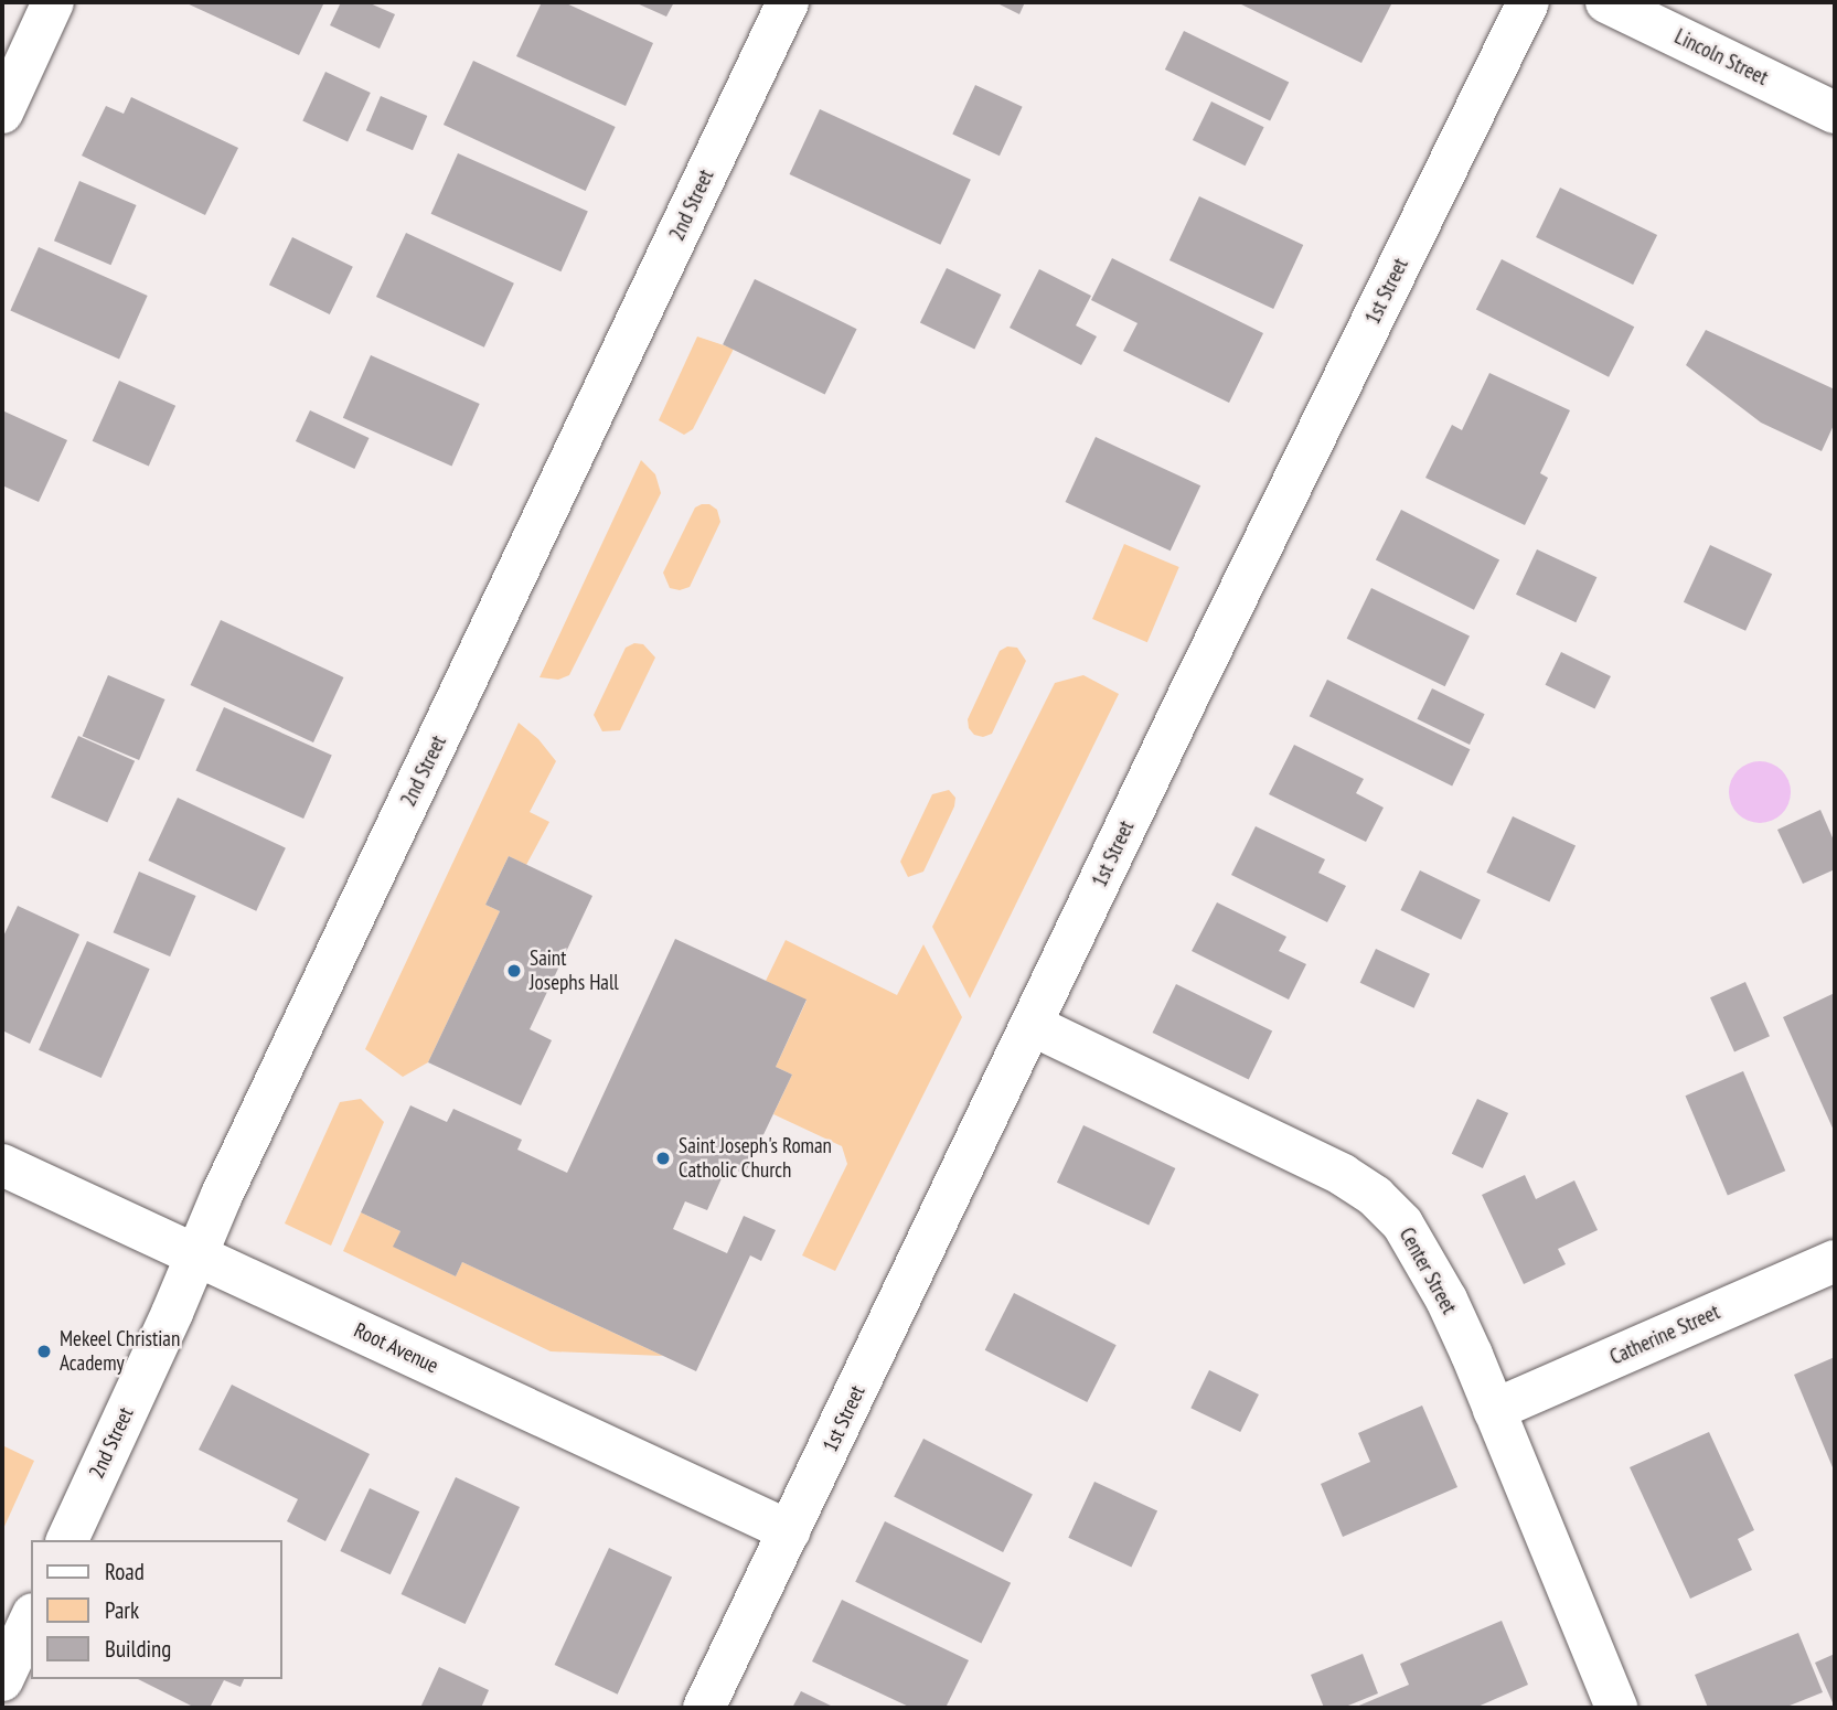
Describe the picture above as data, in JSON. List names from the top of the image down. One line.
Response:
{"streets":{"street":["Lincoln Street","2nd Street","1st Street","Center Street","Catherine Street","Root Avenue"]},"crossings":[["2nd Street","Root Avenue"],["1st Street","Center Street"],["1st Street","Root Avenue"],["Center Street","Catherine Street"]],"places":["Saint Josephs Hall","Saint Joseph's Roman Catholic Church","Mekeel Christian Academy"],"legend":["Road","Park","Building"]}
